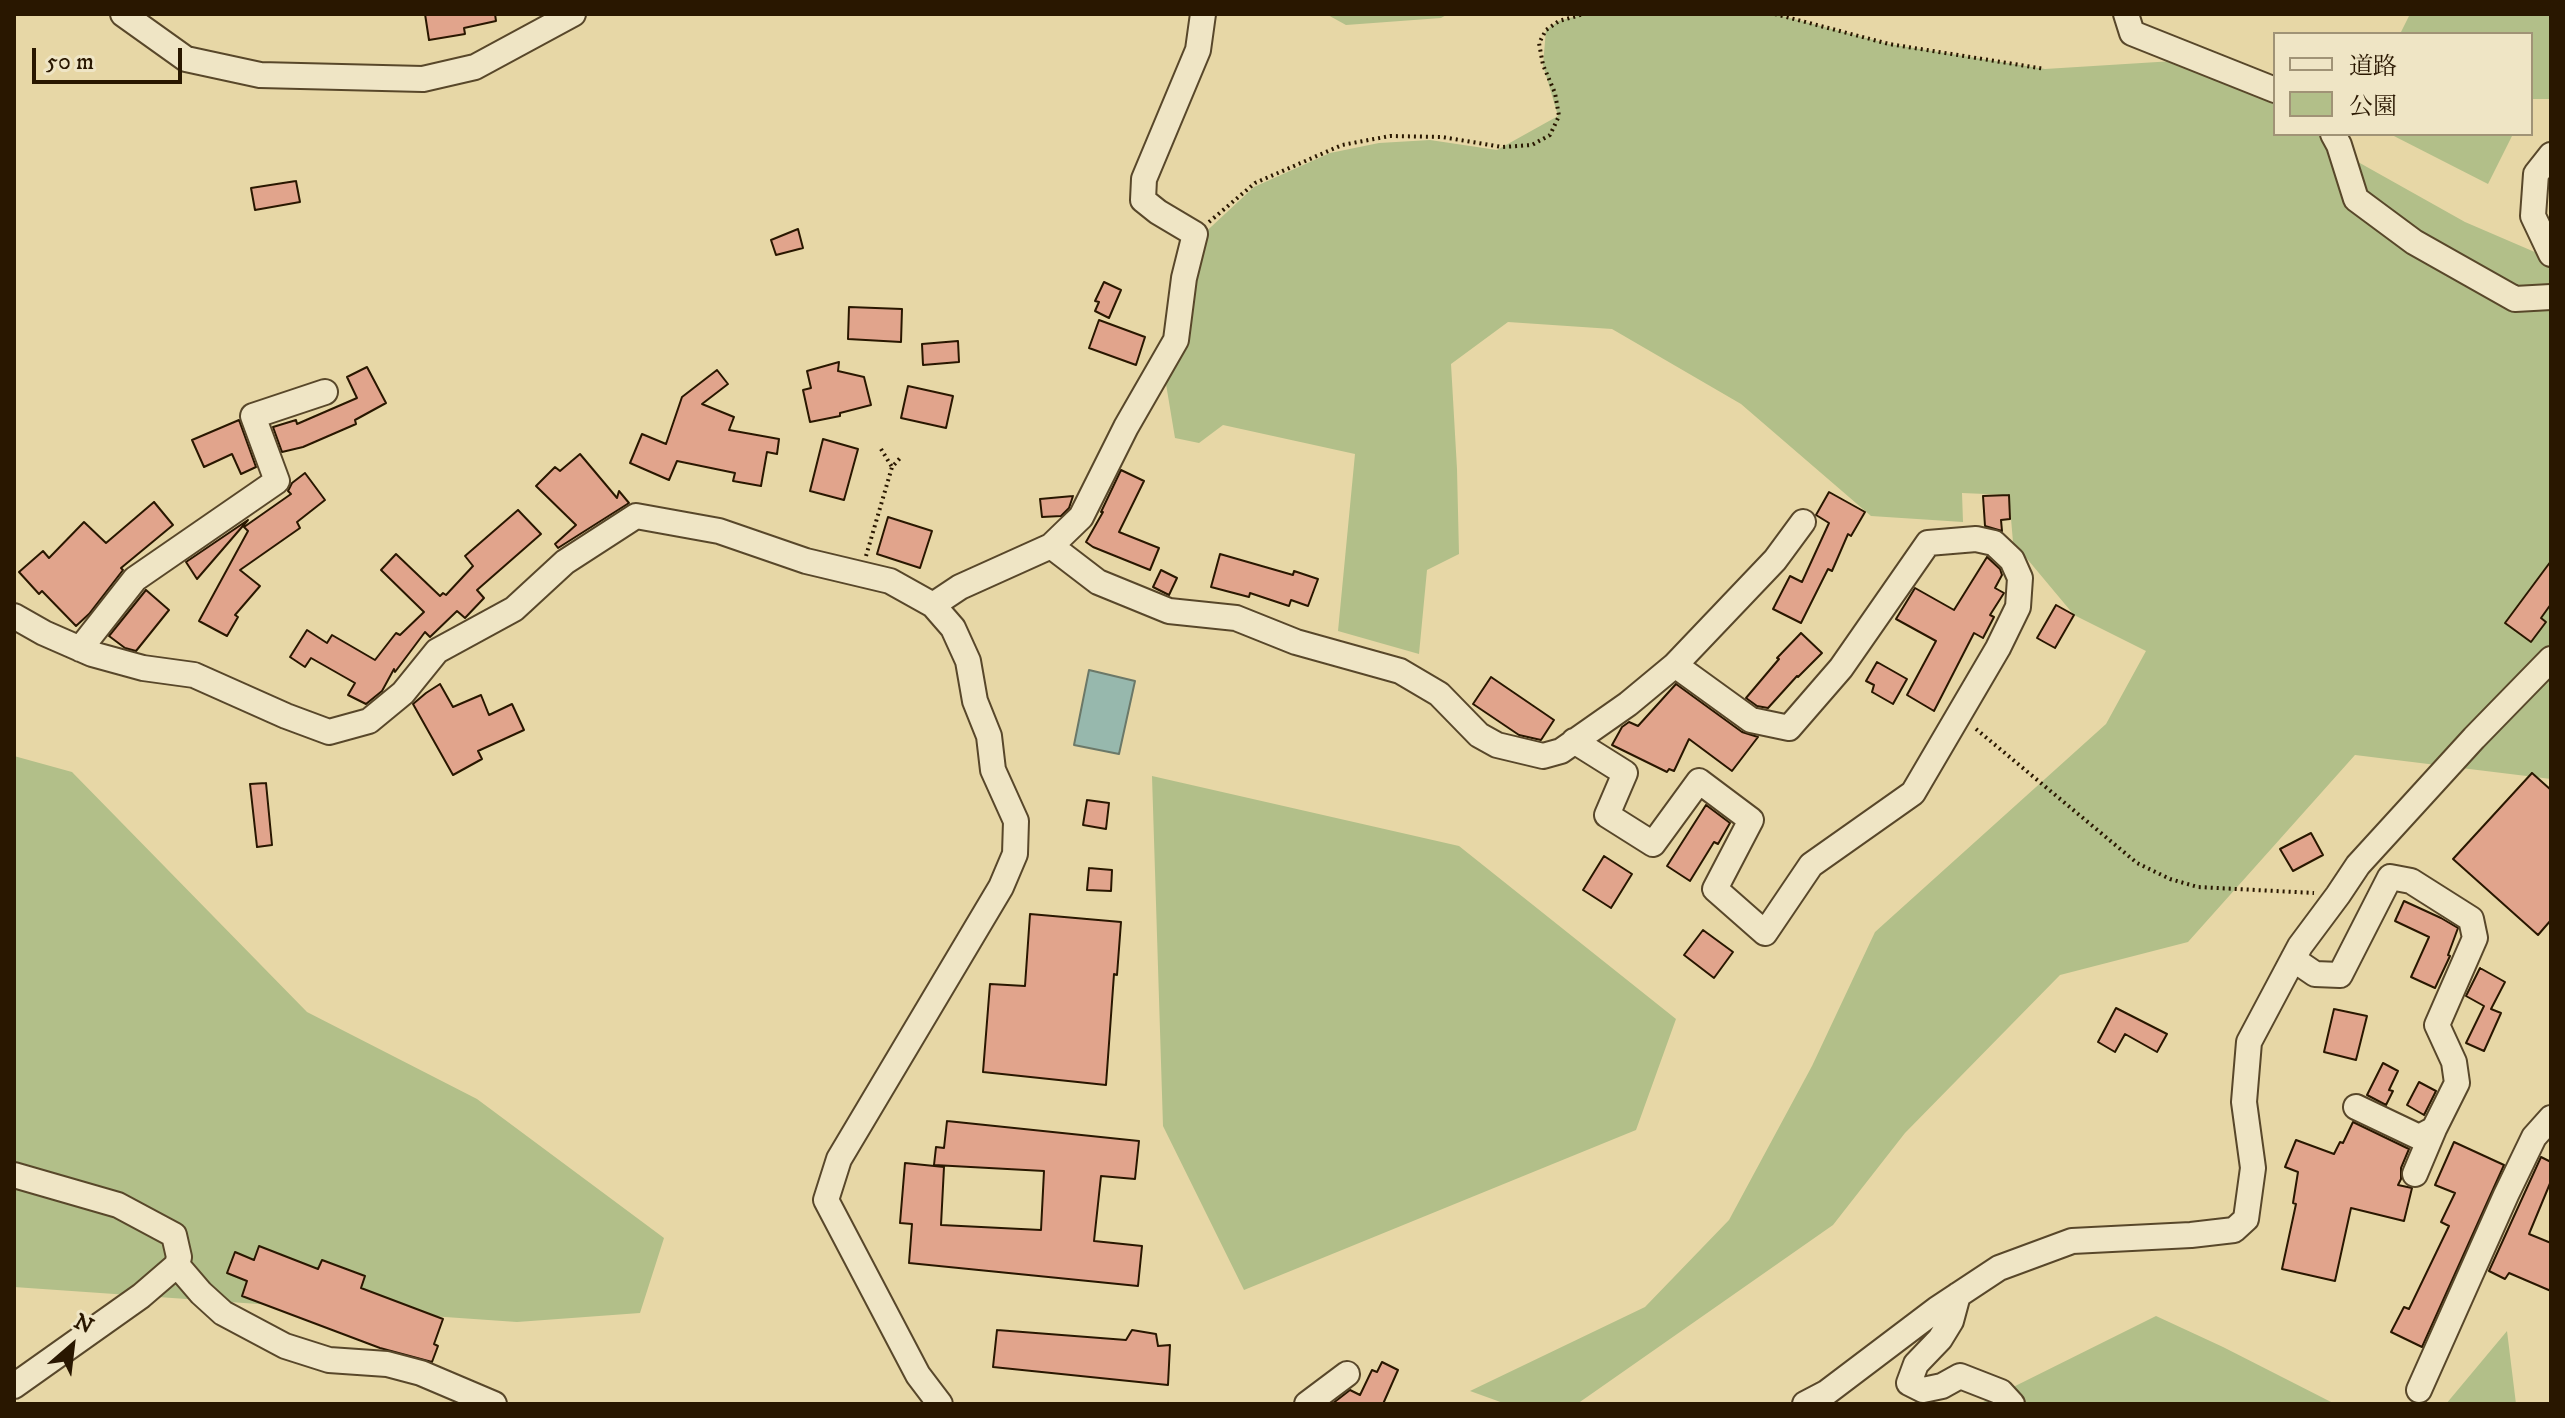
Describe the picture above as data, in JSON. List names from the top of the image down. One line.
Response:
{"legend":["道路","公園"],"scale_bar":"50 m","north":"top right"}
